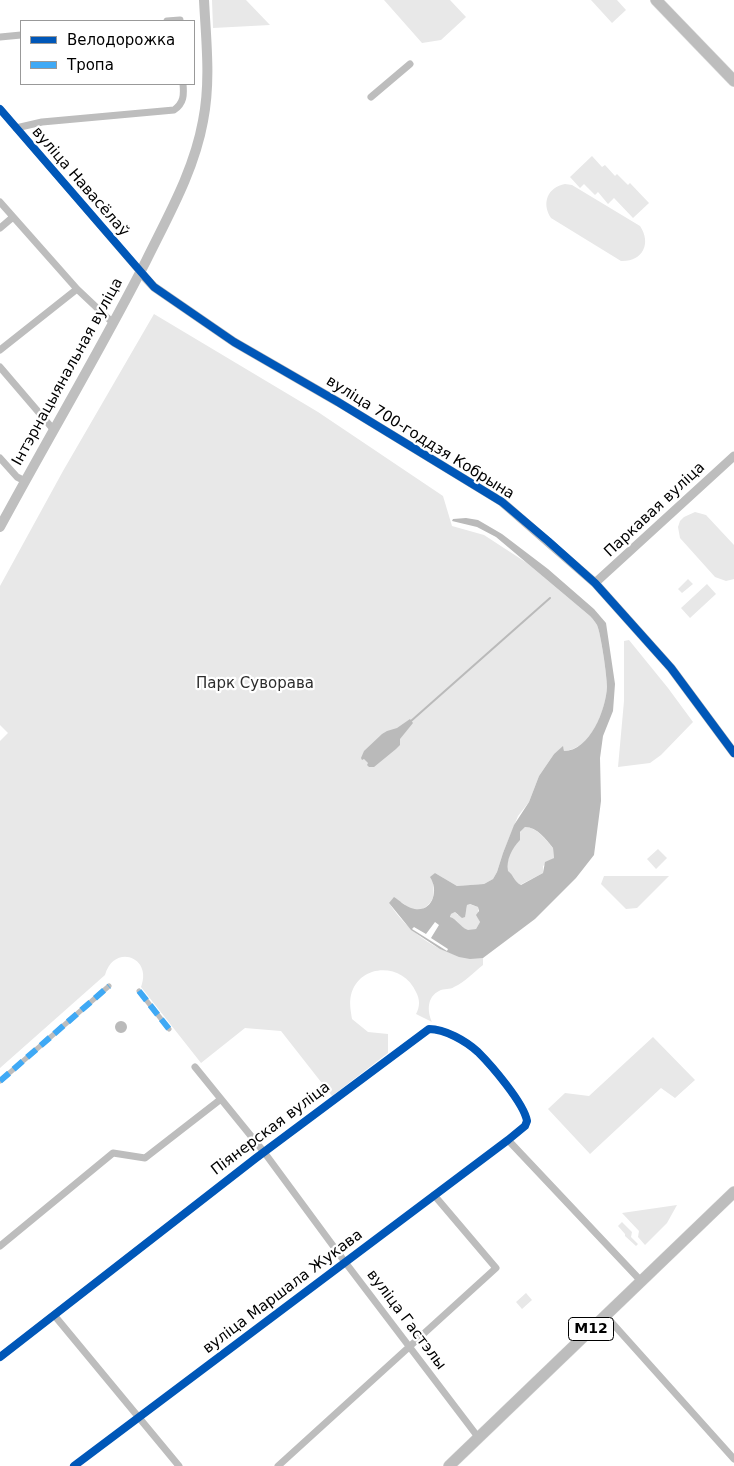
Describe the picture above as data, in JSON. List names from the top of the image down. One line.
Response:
{"streets":{"main road":["Інтэрнацыянальная вуліца","М12"],"street":["вуліца Навасёлаў","вуліца 700-годдзя Кобрына","Паркавая вуліца","Піянерская вуліца","вуліца Маршала Жукава","вуліца Гастэлы"]},"crossings":[["вуліца Навасёлаў","Інтэрнацыянальная вуліца"],["вуліца Навасёлаў","вуліца 700-годдзя Кобрына"],["Інтэрнацыянальная вуліца","вуліца 700-годдзя Кобрына"],["вуліца 700-годдзя Кобрына","Паркавая вуліца"],["Піянерская вуліца","вуліца Маршала Жукава"],["Піянерская вуліца","вуліца Гастэлы"],["вуліца Маршала Жукава","вуліца Гастэлы"],["вуліца Гастэлы","М12"]],"parks":["Парк Суворава"],"legend":["Велодорожка","Тропа"]}
